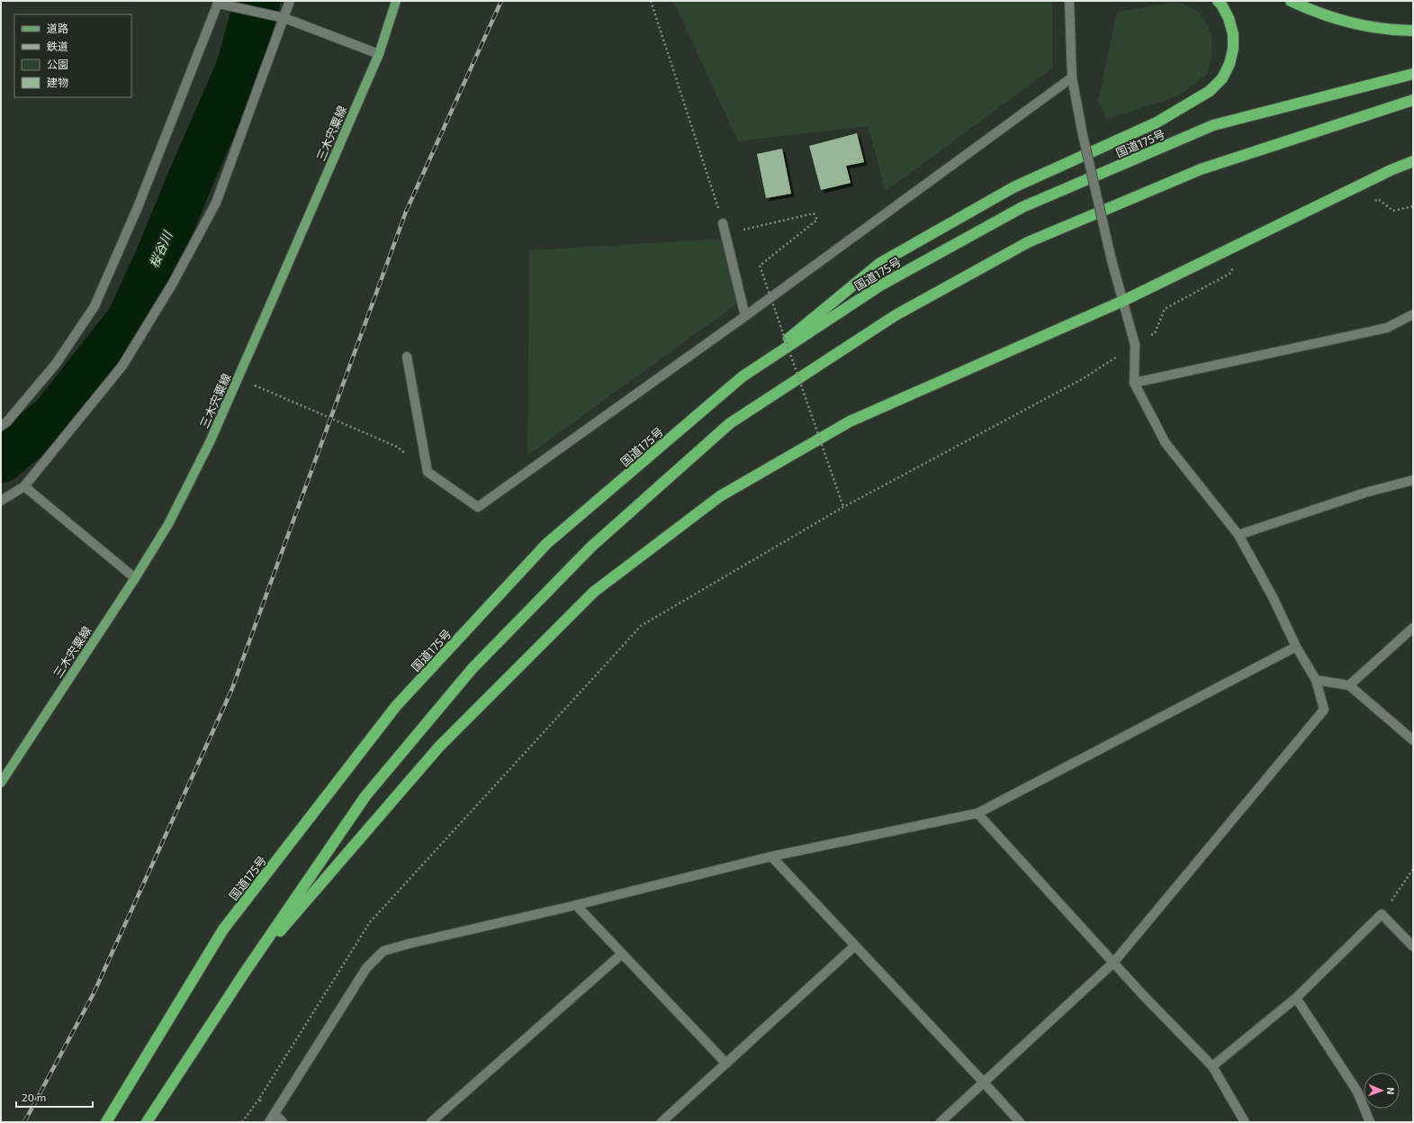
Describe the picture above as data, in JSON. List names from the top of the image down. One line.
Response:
{"streets":{"highway":["国道175号"],"main road":["三木宍粟線"]},"water":["桜谷川"],"legend":["道路","鉄道","公園","建物"],"scale_bar":"20 m","north":"right"}
